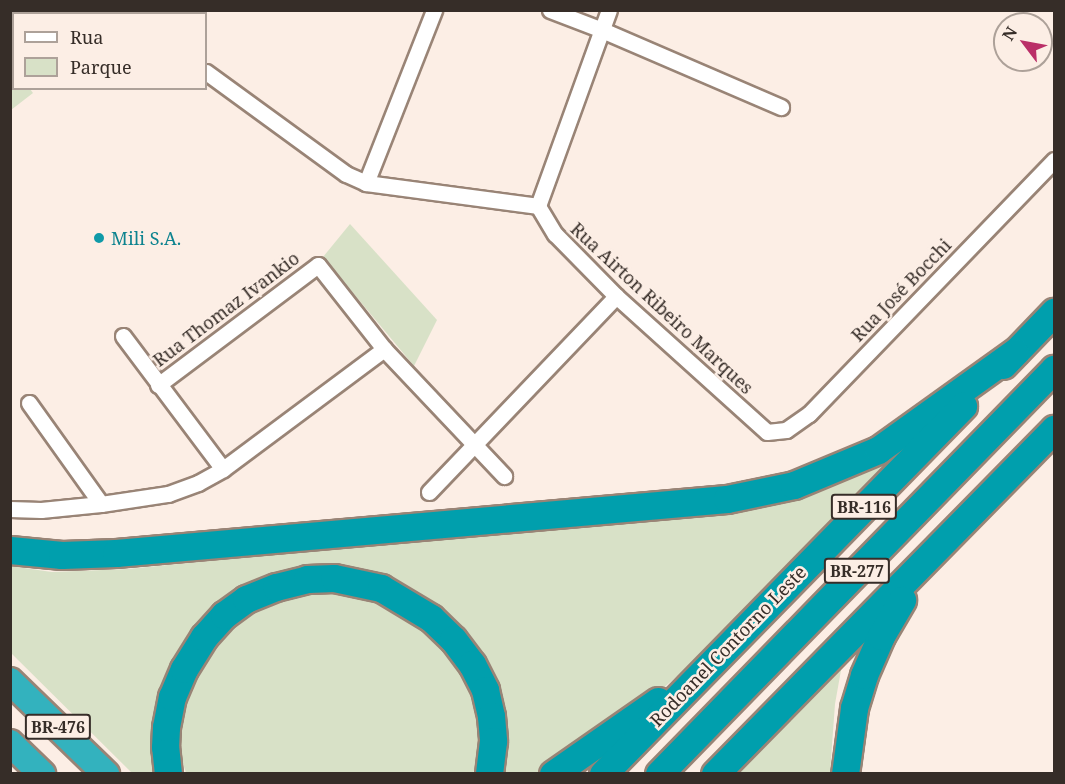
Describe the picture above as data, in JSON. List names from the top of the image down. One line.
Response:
{"streets":{"highway":["BR-116","BR-277","Rodoanel Contorno Leste","BR-476"],"street":["Rua José Bocchi","Rua Airton Ribeiro Marques","Rua Thomaz Ivankio"]},"crossings":[["Rua José Bocchi","Rua Airton Ribeiro Marques"],["BR-116","Rodoanel Contorno Leste"]],"places":["Mili S.A."],"legend":["Rua","Parque"],"north":"top left"}
